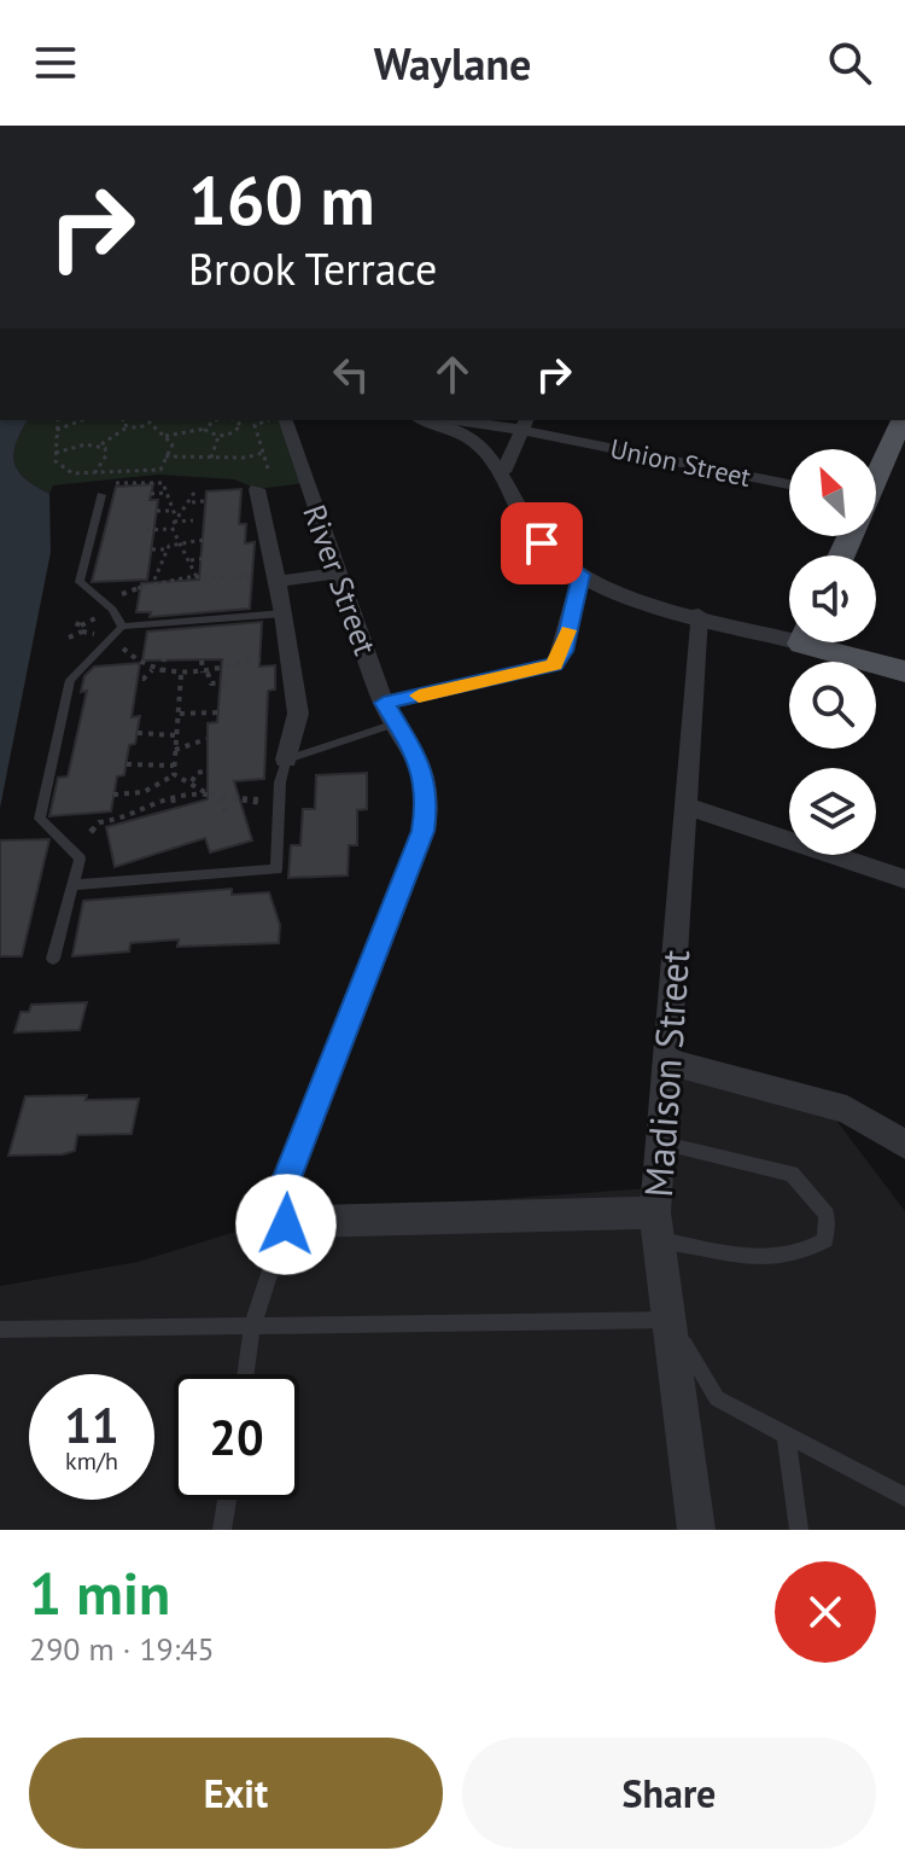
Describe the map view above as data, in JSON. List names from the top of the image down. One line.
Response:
{"streets":{"street":["Union Street","River Street","Madison Street"]},"north":"top left","page":{"header":"Waylane","turn":["160 m","Brook Terrace"],"speed":"11 km/h","limit":"20","heading":["1 min","290 m · 19:45"],"buttons":["Exit","Share"]}}
